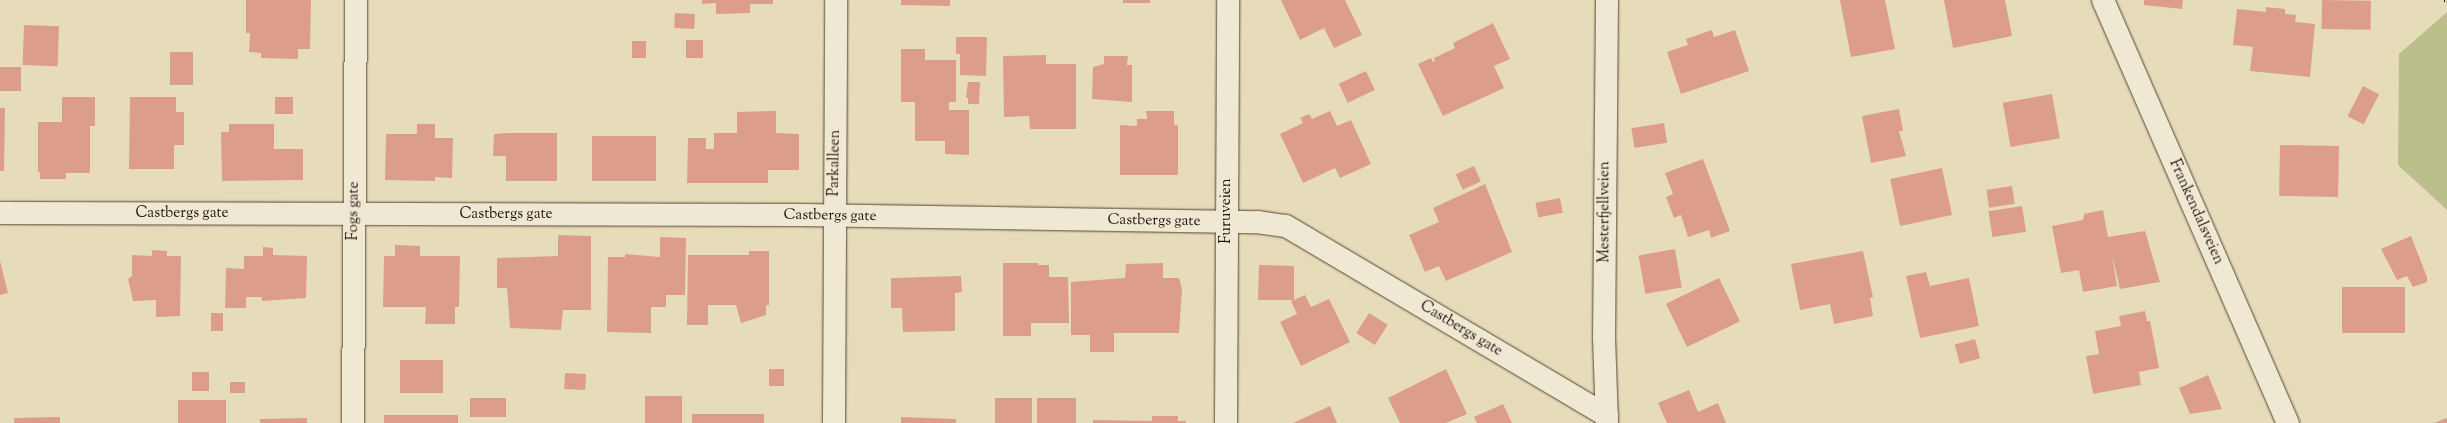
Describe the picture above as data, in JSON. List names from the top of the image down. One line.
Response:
{"streets":{"street":["Parkalleen","Fogs gate","Furuveien","Mesterfjellveien","Frankendalsveien","Castbergs gate"]},"crossings":[["Parkalleen","Castbergs gate"],["Fogs gate","Castbergs gate"],["Furuveien","Castbergs gate"],["Mesterfjellveien","Castbergs gate"]]}
